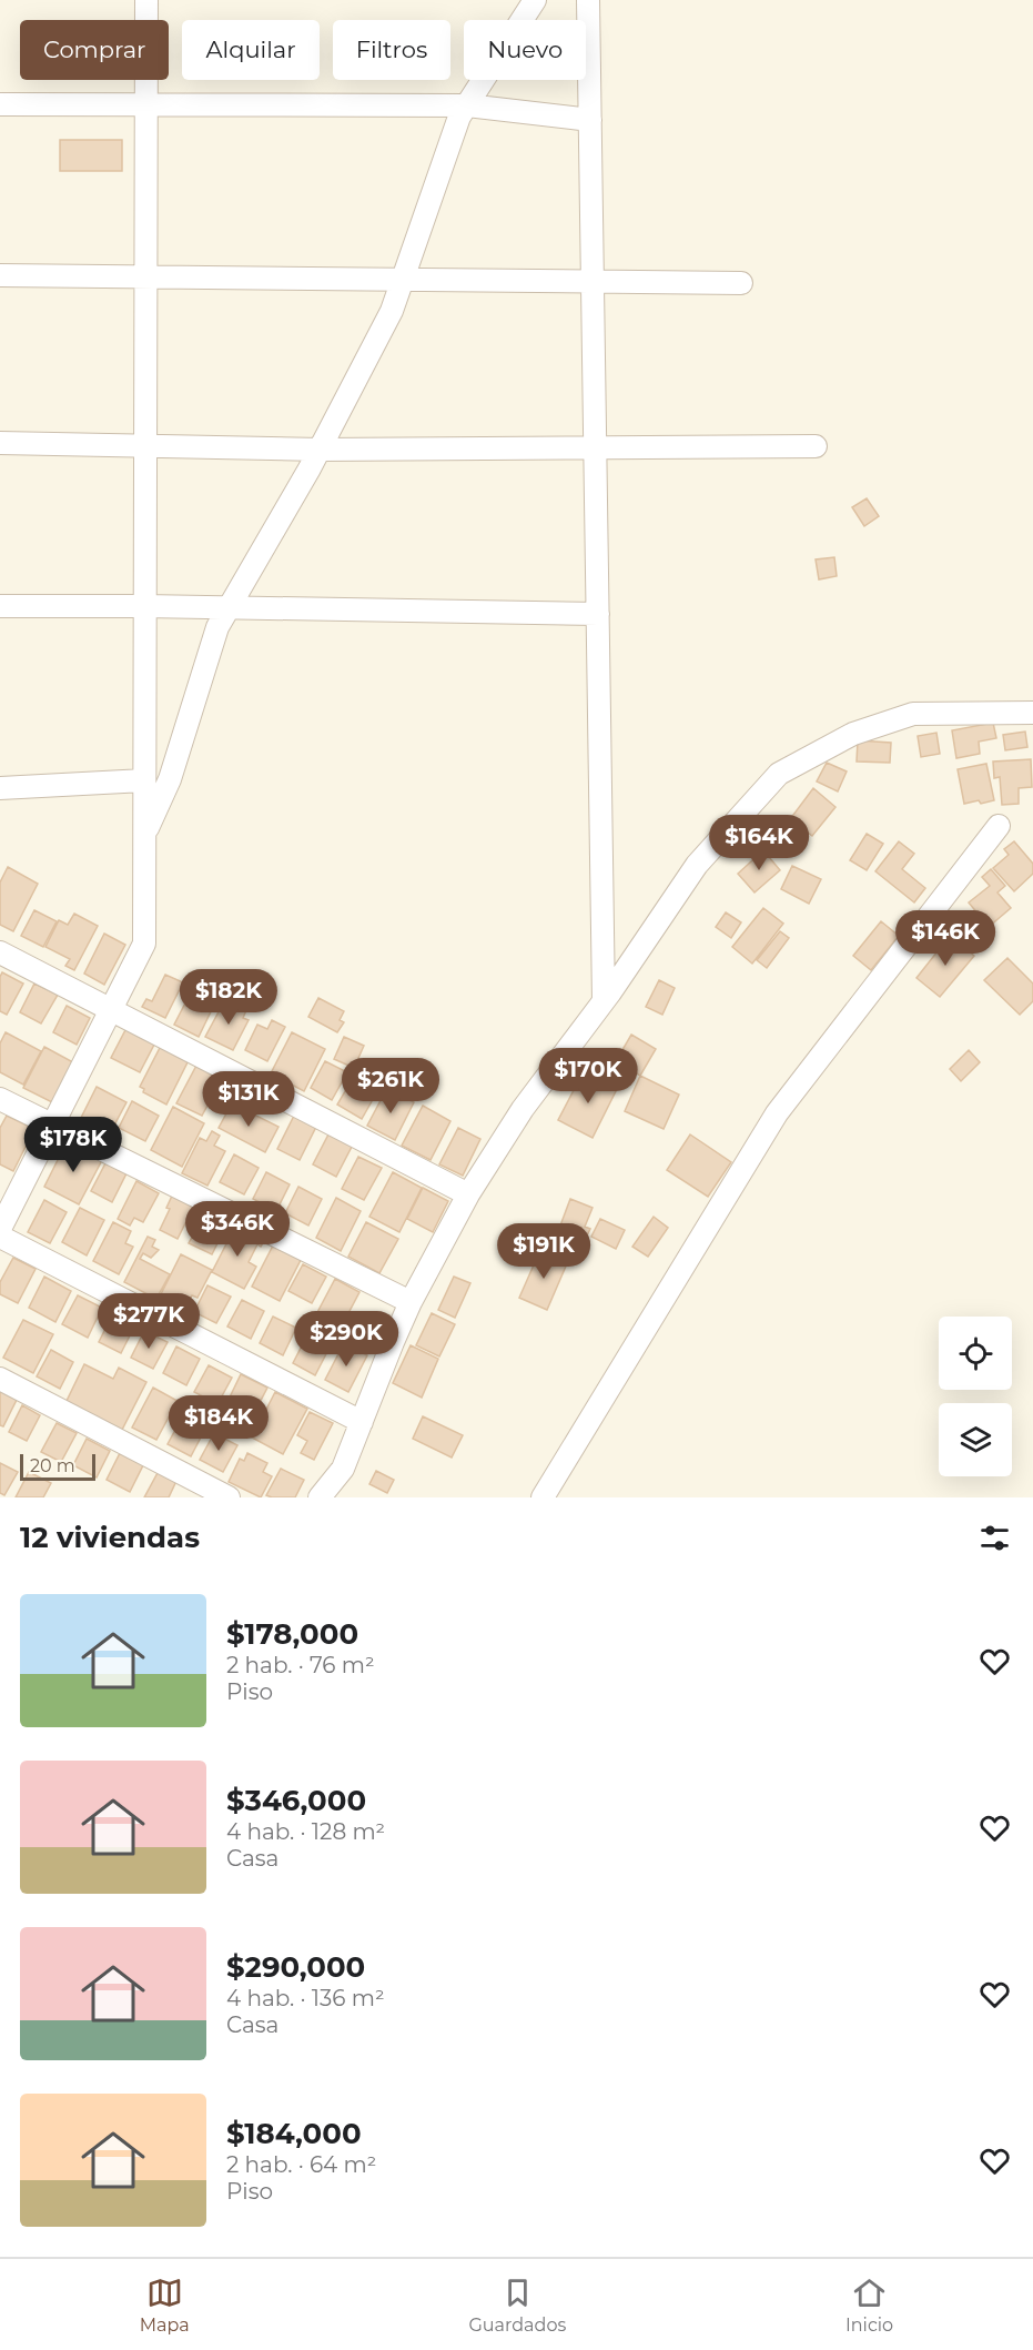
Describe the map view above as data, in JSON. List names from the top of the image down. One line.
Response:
{"scale_bar":"20 m","page":{"chip":["Comprar","Alquilar","Filtros","Nuevo"],"price":["$164K","$146K","$182K","$170K","$261K","$131K","$178K","$346K","$191K","$277K","$290K","$184K"],"scale":"20 m","heading":"12 viviendas","list":[{"name":"$178,000","note":"2 hab. · 76 m² · Piso"},{"name":"$346,000","note":"4 hab. · 128 m² · Casa"},{"name":"$290,000","note":"4 hab. · 136 m² · Casa"},{"name":"$184,000","note":"2 hab. · 64 m² · Piso"}],"tabs":["Mapa","Guardados","Inicio"]}}
